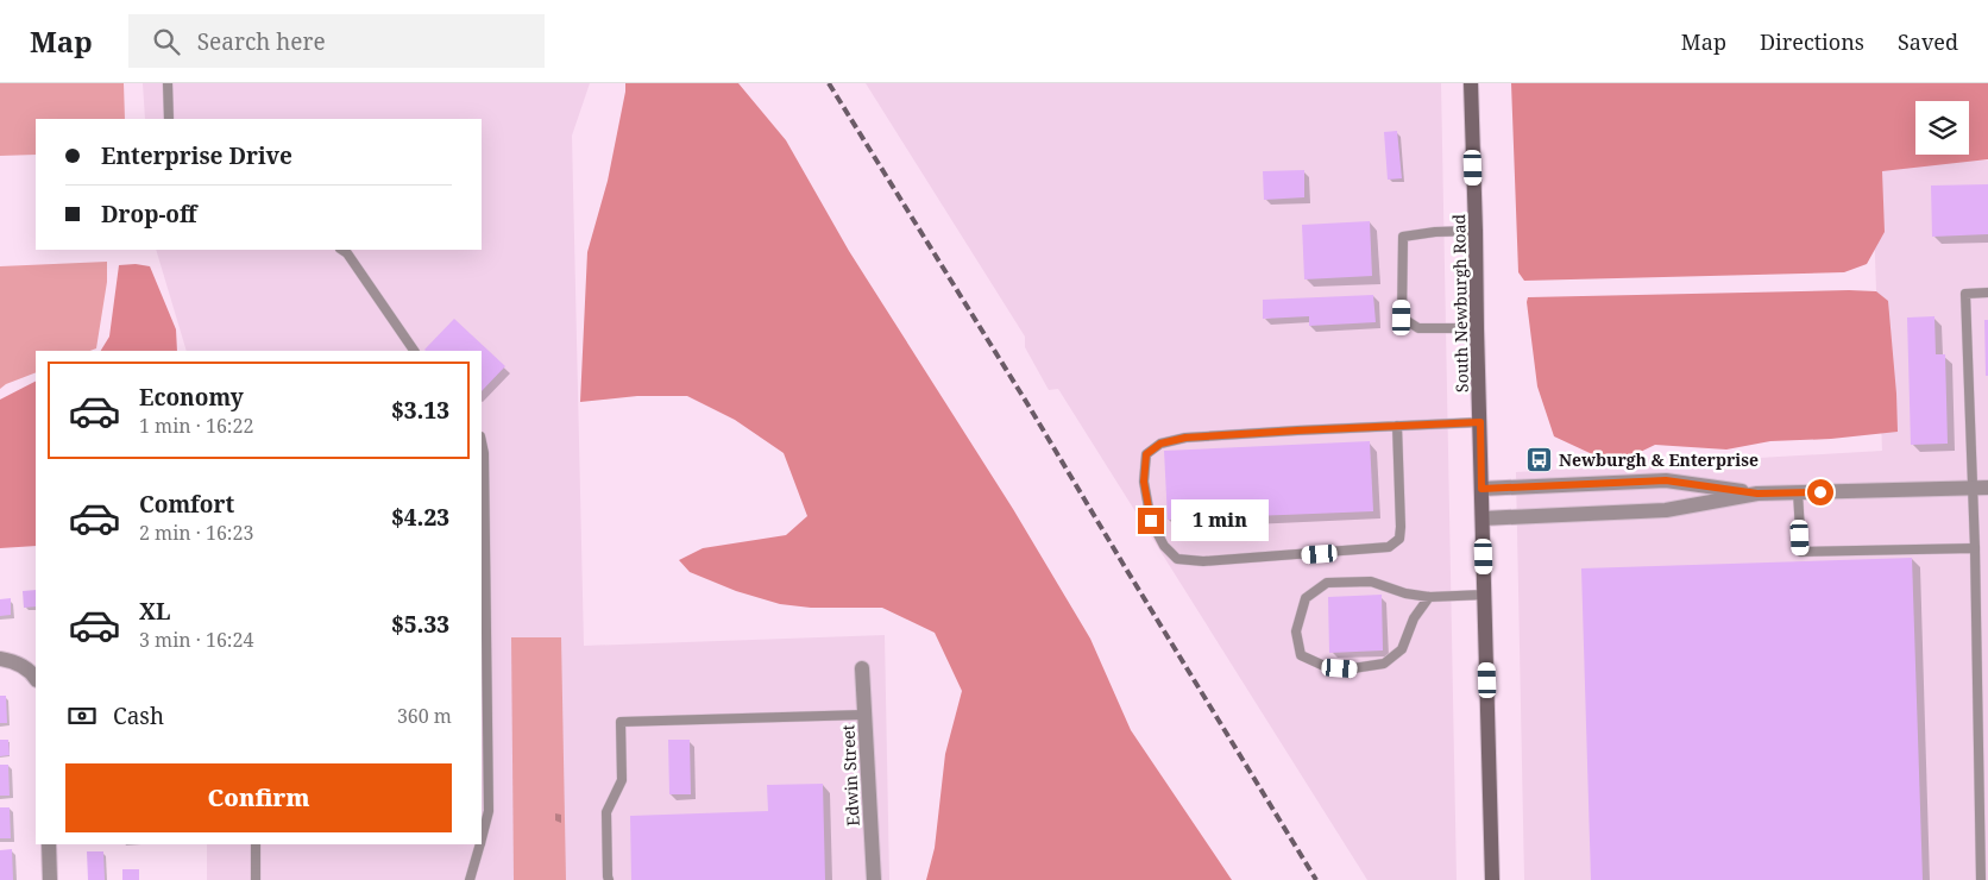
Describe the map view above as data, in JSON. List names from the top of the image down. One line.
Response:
{"streets":{"main road":["South Newburgh Road"],"street":["Edwin Street"]},"places":{"bus stop":["Newburgh & Enterprise"]},"page":{"header":"Map","search":"Search here","nav":["Map","Directions","Saved"],"banner":["Enterprise Drive","Drop-off"],"list":[{"name":"Economy","note":"1 min · 16:22","value":"$3.13"},{"name":"Comfort","note":"2 min · 16:23","value":"$4.23"},{"name":"XL","note":"3 min · 16:24","value":"$5.33"}],"bubble":"1 min","pay":["Cash","360 m"],"buttons":"Confirm"}}
